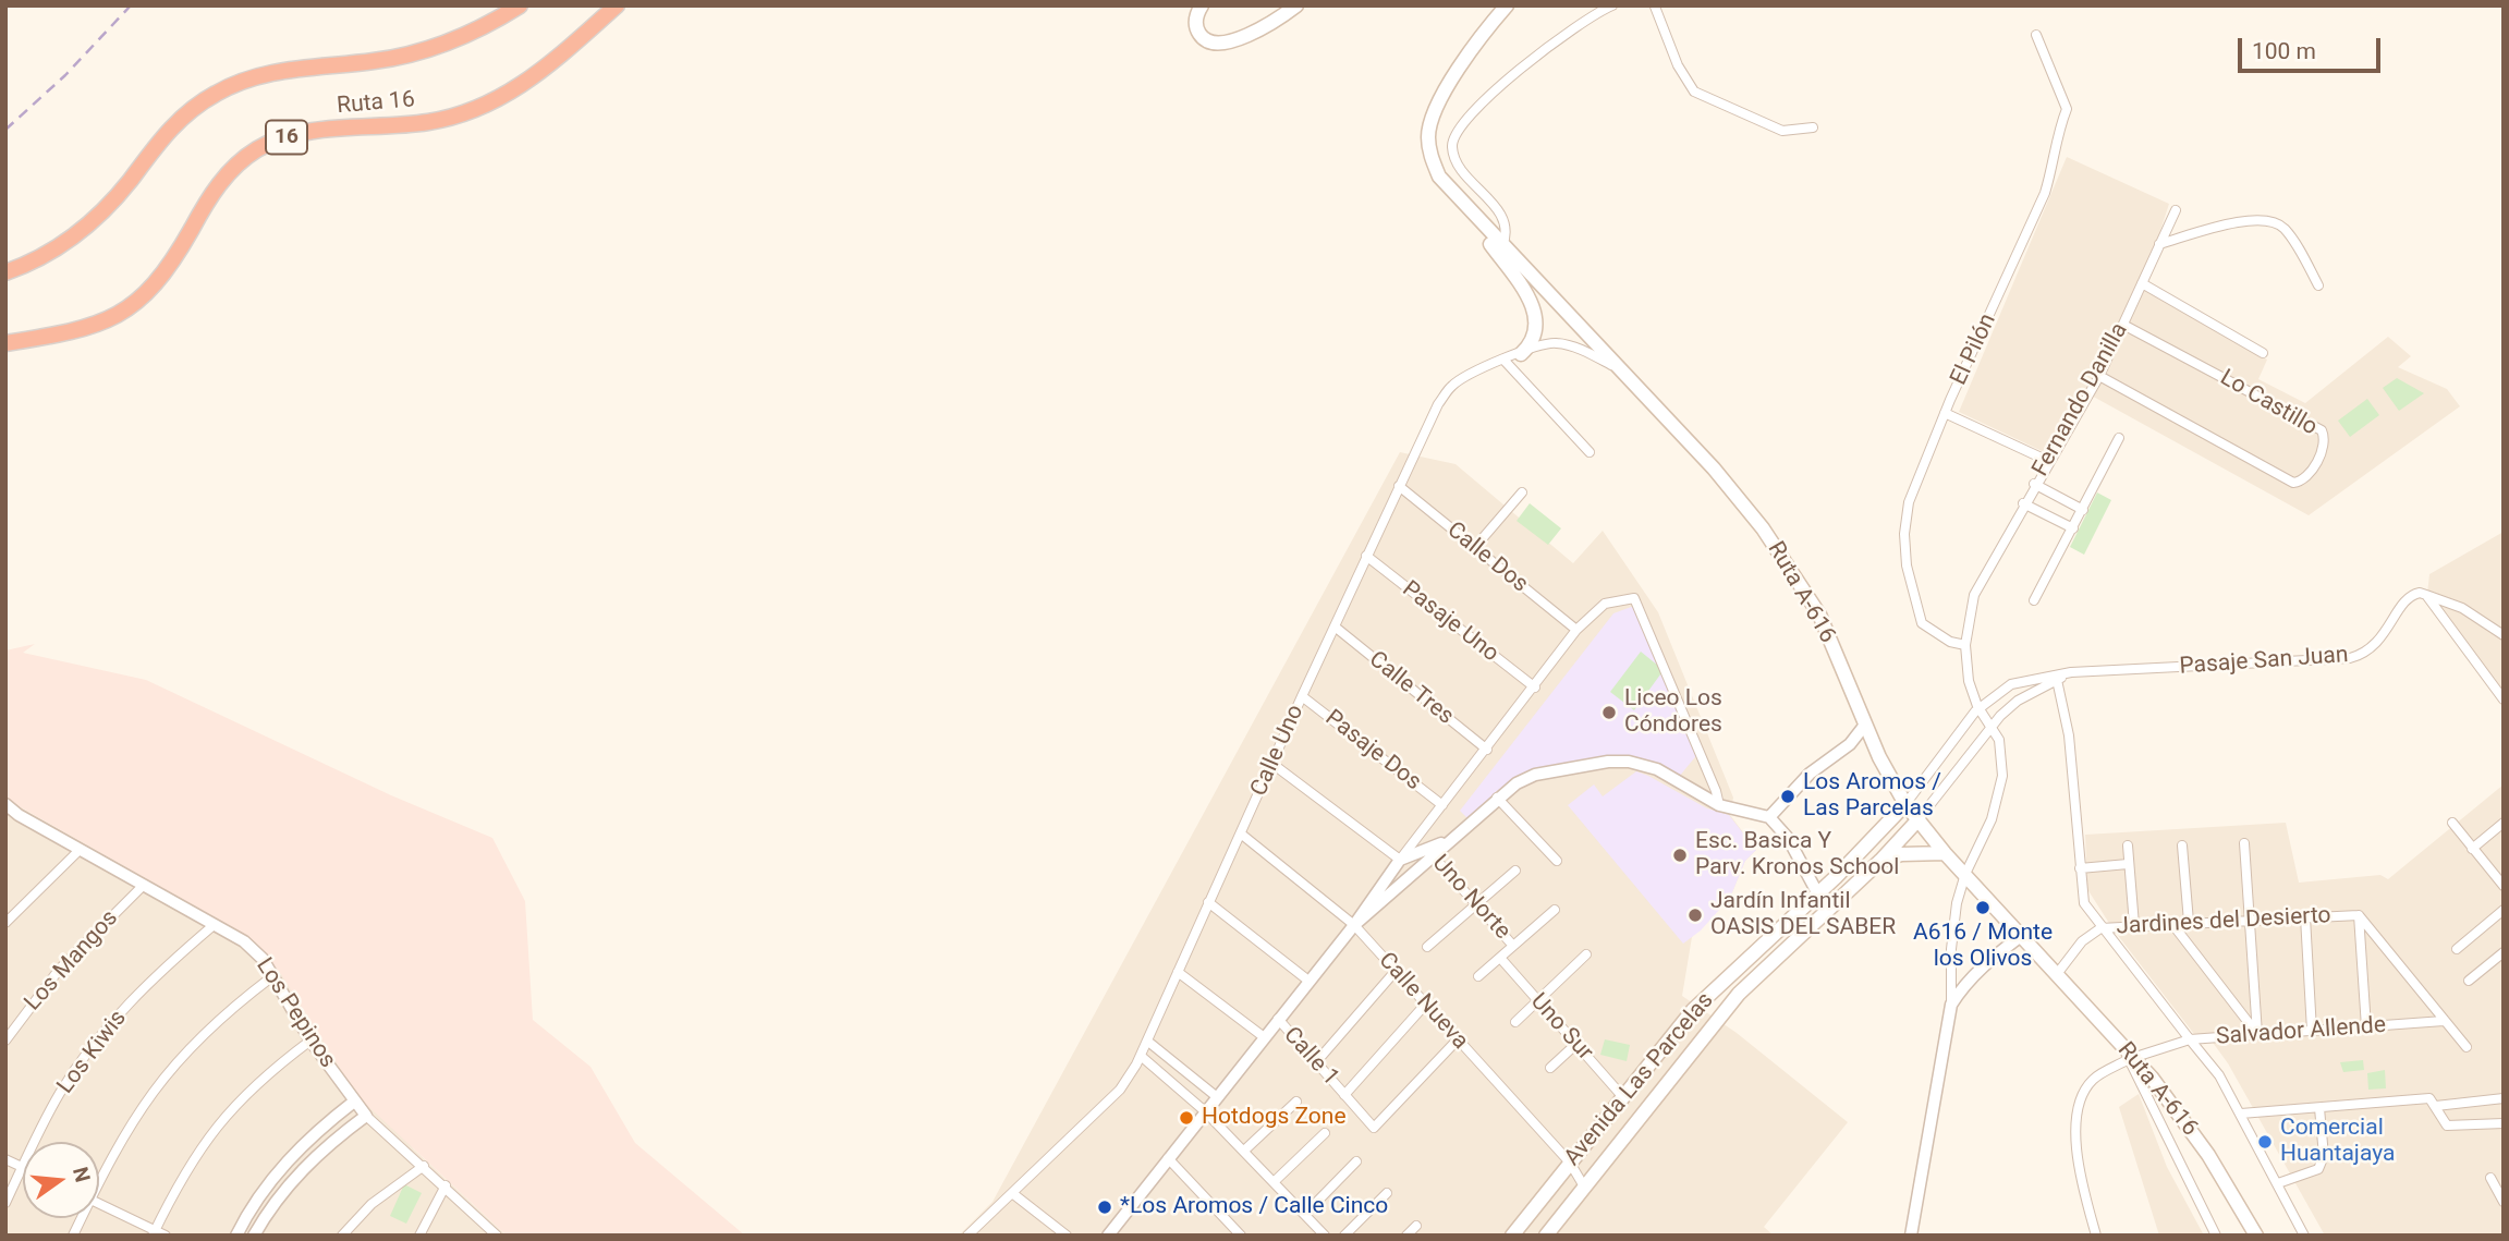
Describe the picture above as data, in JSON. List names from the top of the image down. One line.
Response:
{"streets":{"highway":["Ruta 16","16"],"main road":["Ruta A-616","Avenida Las Parcelas"],"street":["El Pilón","Fernando Danilla","Lo Castillo","Calle Dos","Pasaje Uno","Pasaje San Juan","Calle Tres","Calle Uno","Pasaje Dos","Uno Norte","Jardines del Desierto","Los Mangos","Calle Nueva","Los Pepinos","Uno Sur","Salvador Allende","Los Kiwis","Calle 1"]},"crossings":[["El Pilón","Fernando Danilla"],["Fernando Danilla","Lo Castillo"],["Calle Dos","Calle Uno"],["Ruta A-616","Pasaje San Juan"],["Ruta A-616","Calle Uno"],["Ruta A-616","Avenida Las Parcelas"],["Pasaje Uno","Calle Uno"],["Pasaje San Juan","Salvador Allende"],["Pasaje San Juan","Avenida Las Parcelas"],["Calle Tres","Calle Uno"],["Calle Uno","Pasaje Dos"],["Calle Uno","Calle Nueva"],["Jardines del Desierto","Salvador Allende"],["Los Mangos","Los Pepinos"],["Calle Nueva","Calle 1"],["Calle Nueva","Avenida Las Parcelas"],["Los Pepinos","Los Kiwis"],["Uno Sur","Avenida Las Parcelas"]],"places":["Liceo Los Cóndores","Los Aromos / Las Parcelas","Esc. Basica Y Parv. Kronos School","A616 / Monte los Olivos","Jardín Infantil OASIS DEL SABER","Hotdogs Zone","Comercial Huantajaya","*Los Aromos / Calle Cinco"],"scale_bar":"100 m","north":"right"}
